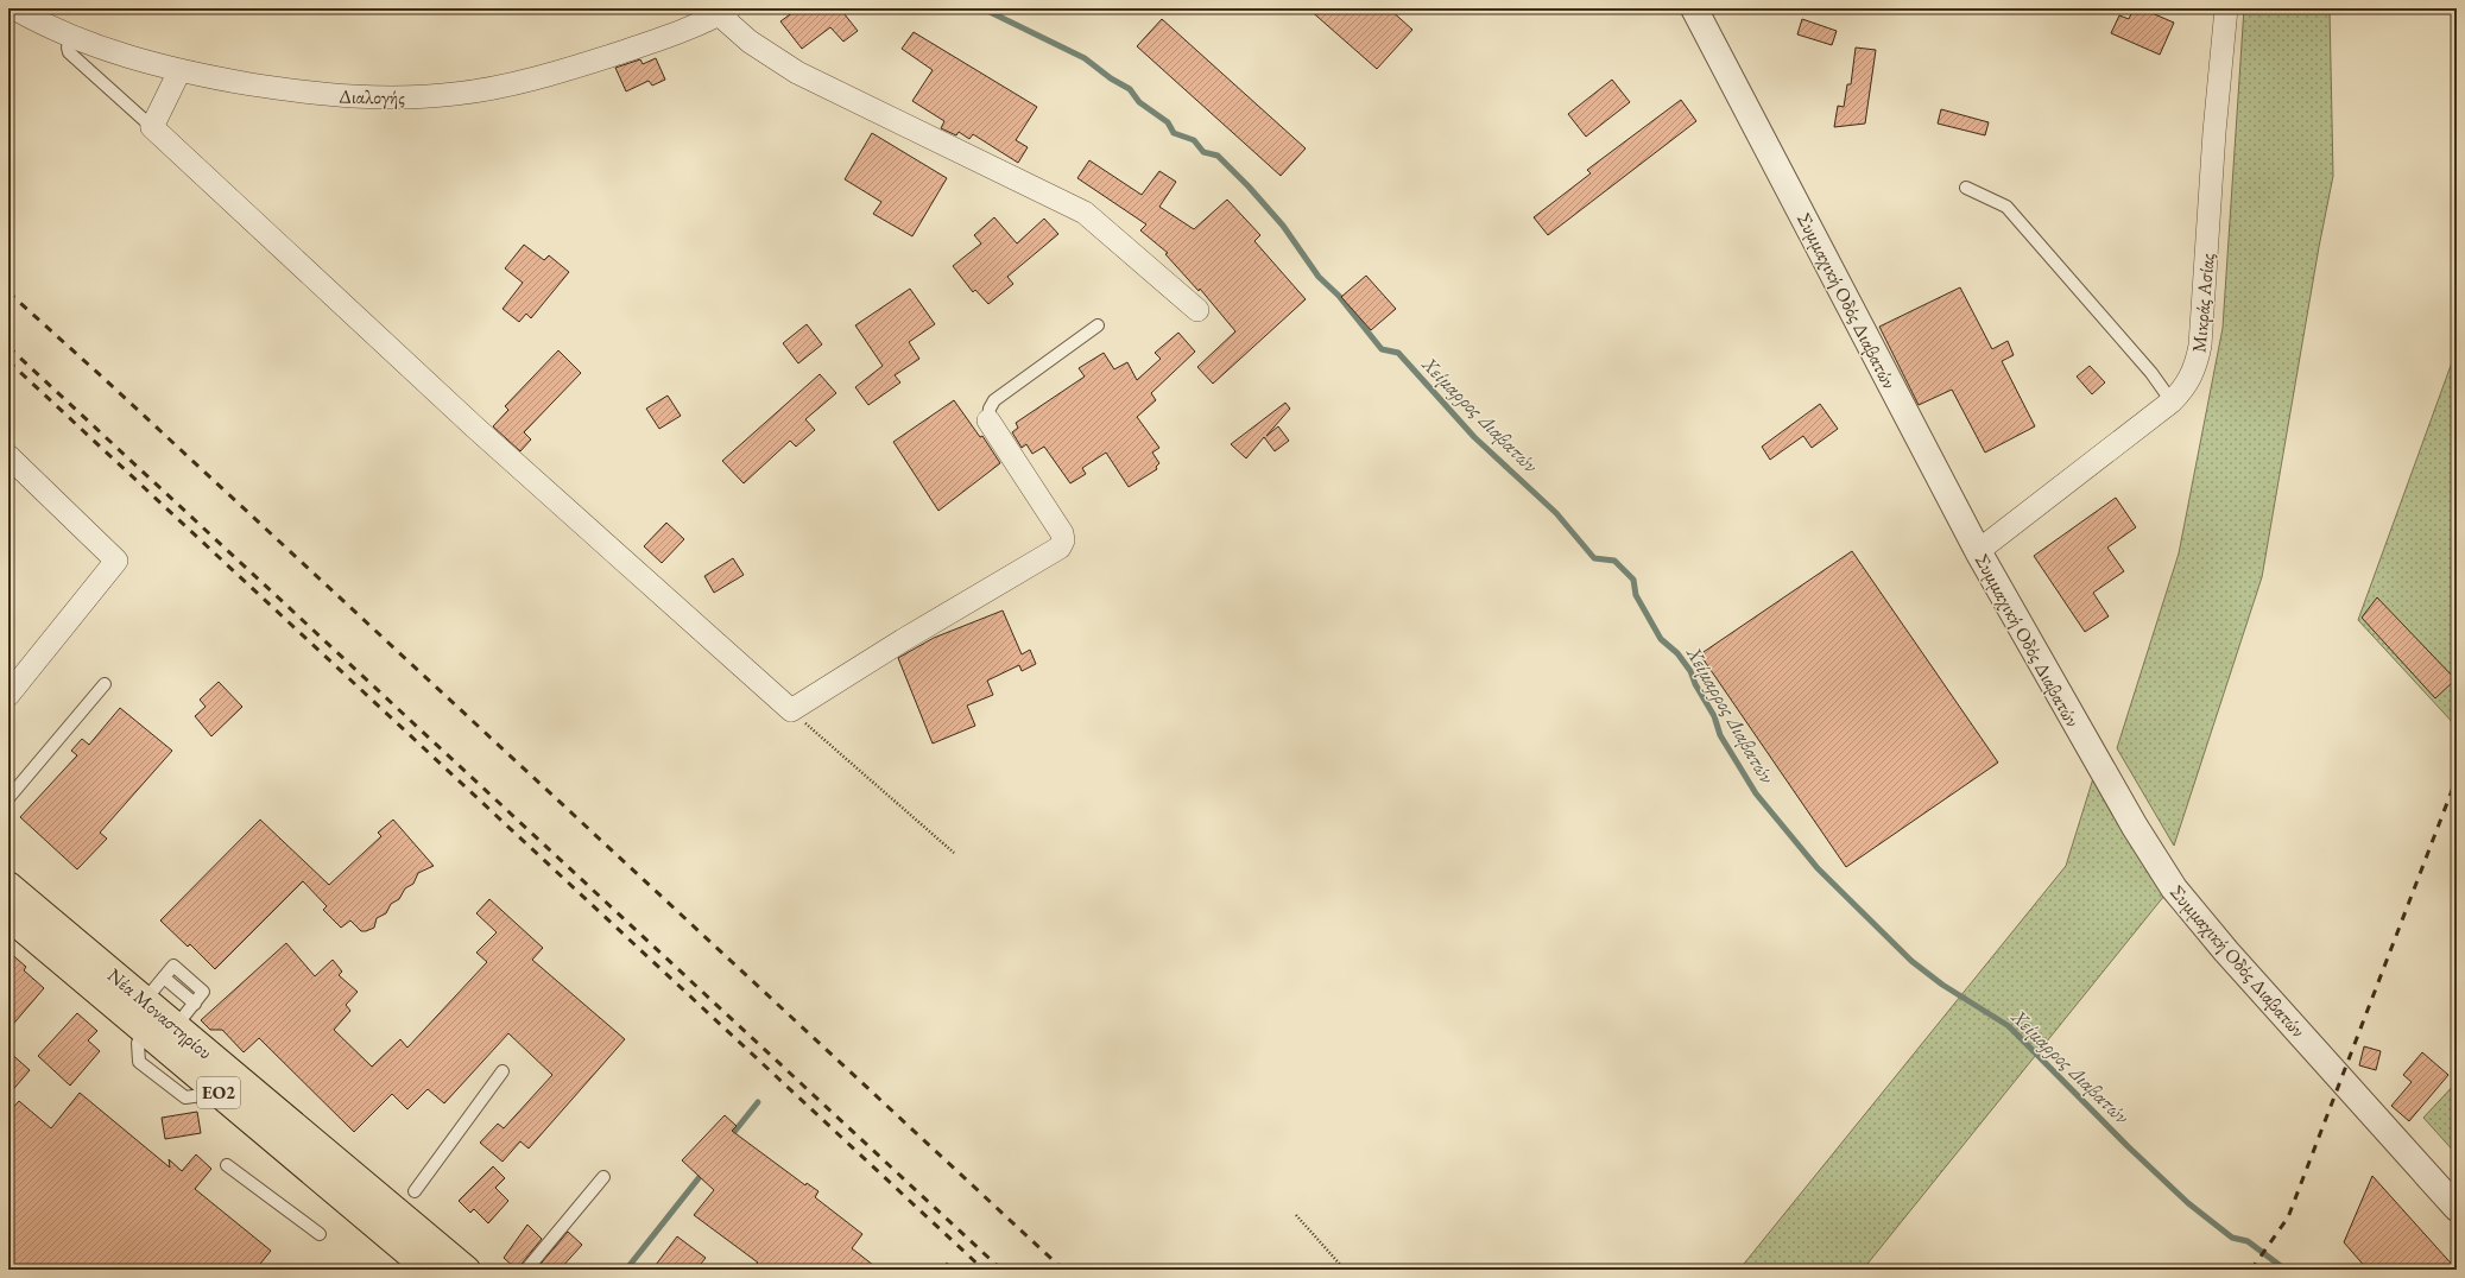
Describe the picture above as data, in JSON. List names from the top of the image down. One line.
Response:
{"streets":{"main road":["Νέα Μοναστηρίου","ΕΟ2"],"street":["Διαλογής","Συμμαχική Οδός Διαβατών","Μικράς Ασίας"]},"crossings":[["Συμμαχική Οδός Διαβατών","Μικράς Ασίας"]],"water":["Χείμαρρος Διαβατών"]}
